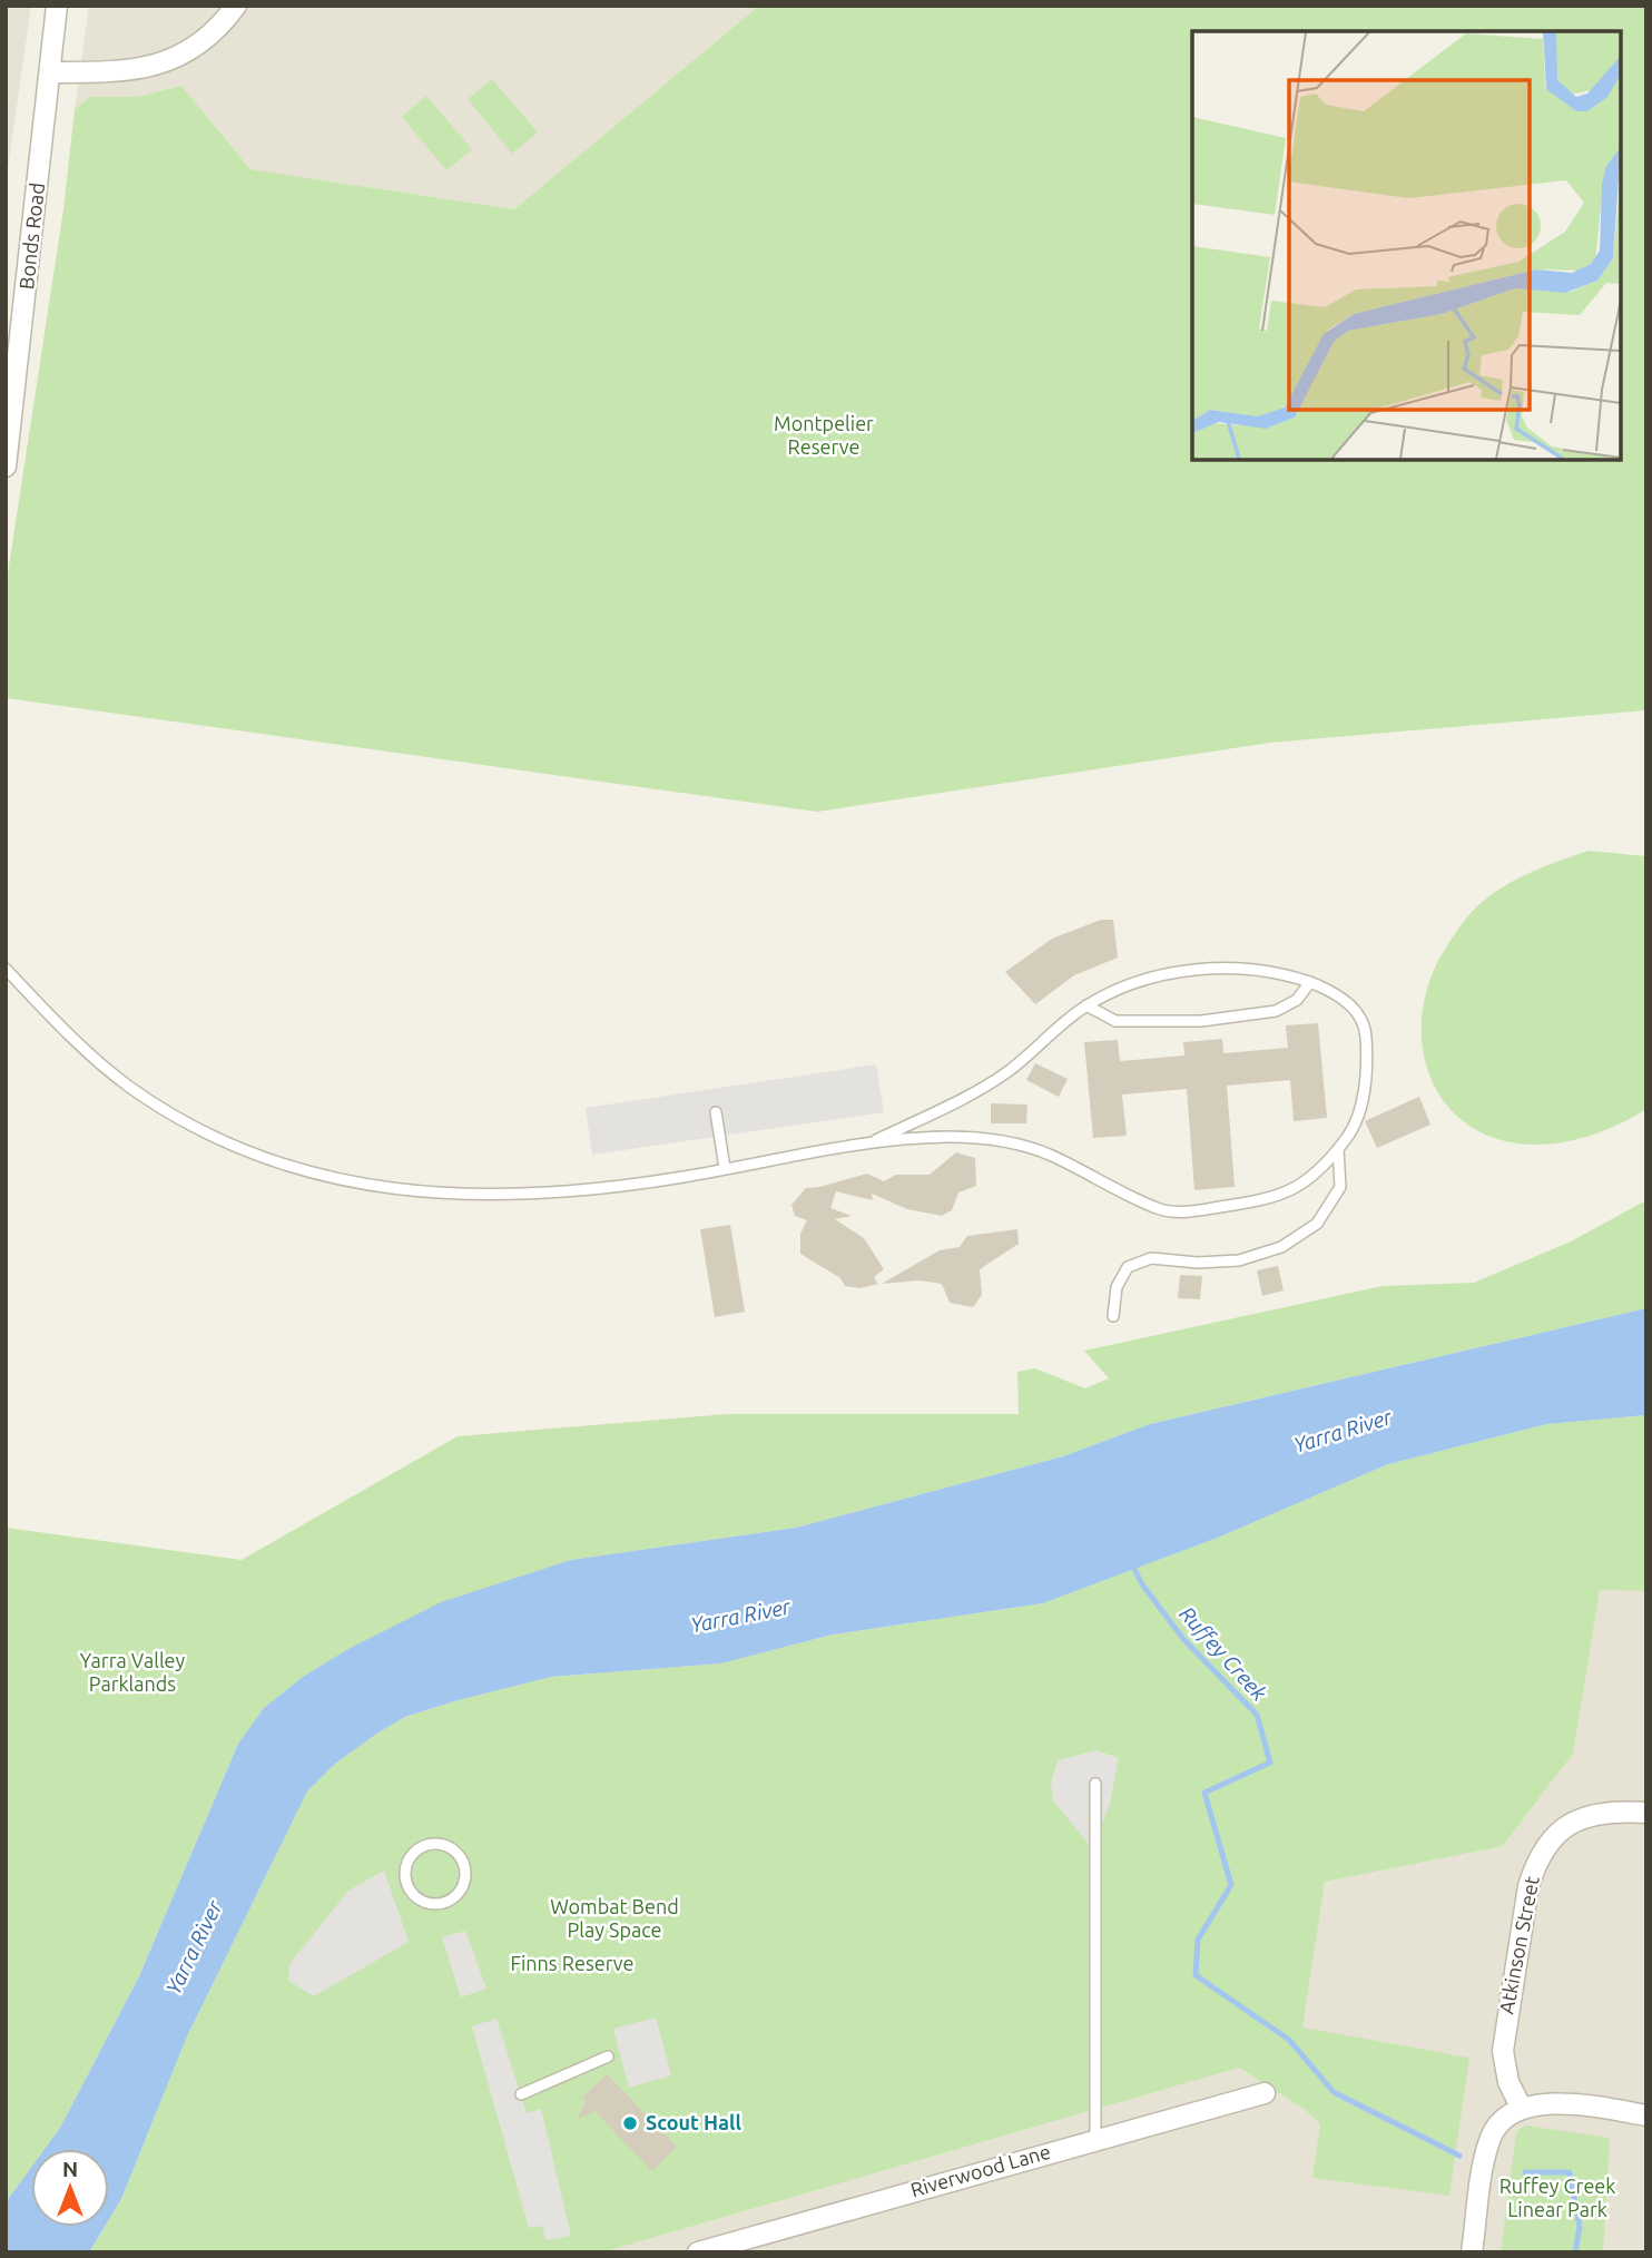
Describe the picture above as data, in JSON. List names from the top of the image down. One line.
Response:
{"streets":{"street":["Bonds Road","Atkinson Street","Riverwood Lane"]},"water":["Yarra River","Ruffey Creek"],"parks":["Montpelier Reserve","Yarra Valley Parklands","Wombat Bend Play Space","Finns Reserve","Ruffey Creek Linear Park"],"places":["Scout Hall"],"north":"top"}
